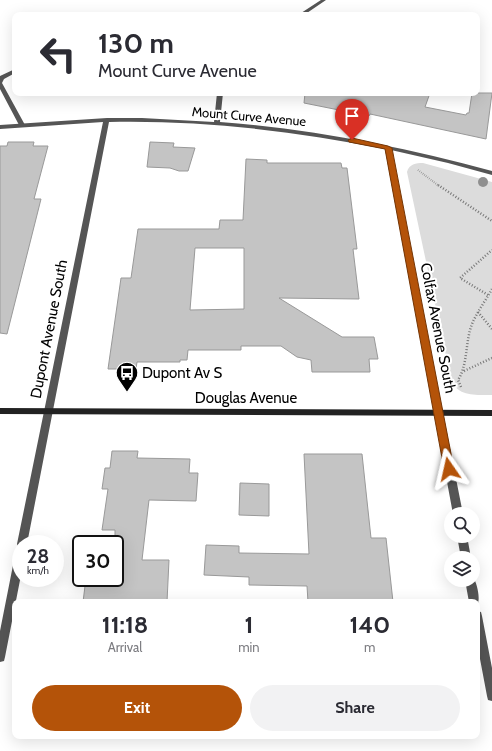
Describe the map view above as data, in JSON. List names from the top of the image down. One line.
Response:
{"streets":{"street":["Mount Curve Avenue","Colfax Avenue South","Dupont Avenue South","Douglas Avenue"]},"crossings":[["Mount Curve Avenue","Colfax Avenue South"],["Mount Curve Avenue","Dupont Avenue South"],["Colfax Avenue South","Douglas Avenue"],["Dupont Avenue South","Douglas Avenue"]],"places":{"bus stop":["Dupont Av S"]},"page":{"turn":["130 m","Mount Curve Avenue"],"speed":"28 km/h","limit":"30","eta":["11:18","Arrival","1","min","140","m"],"buttons":["Exit","Share"]}}
